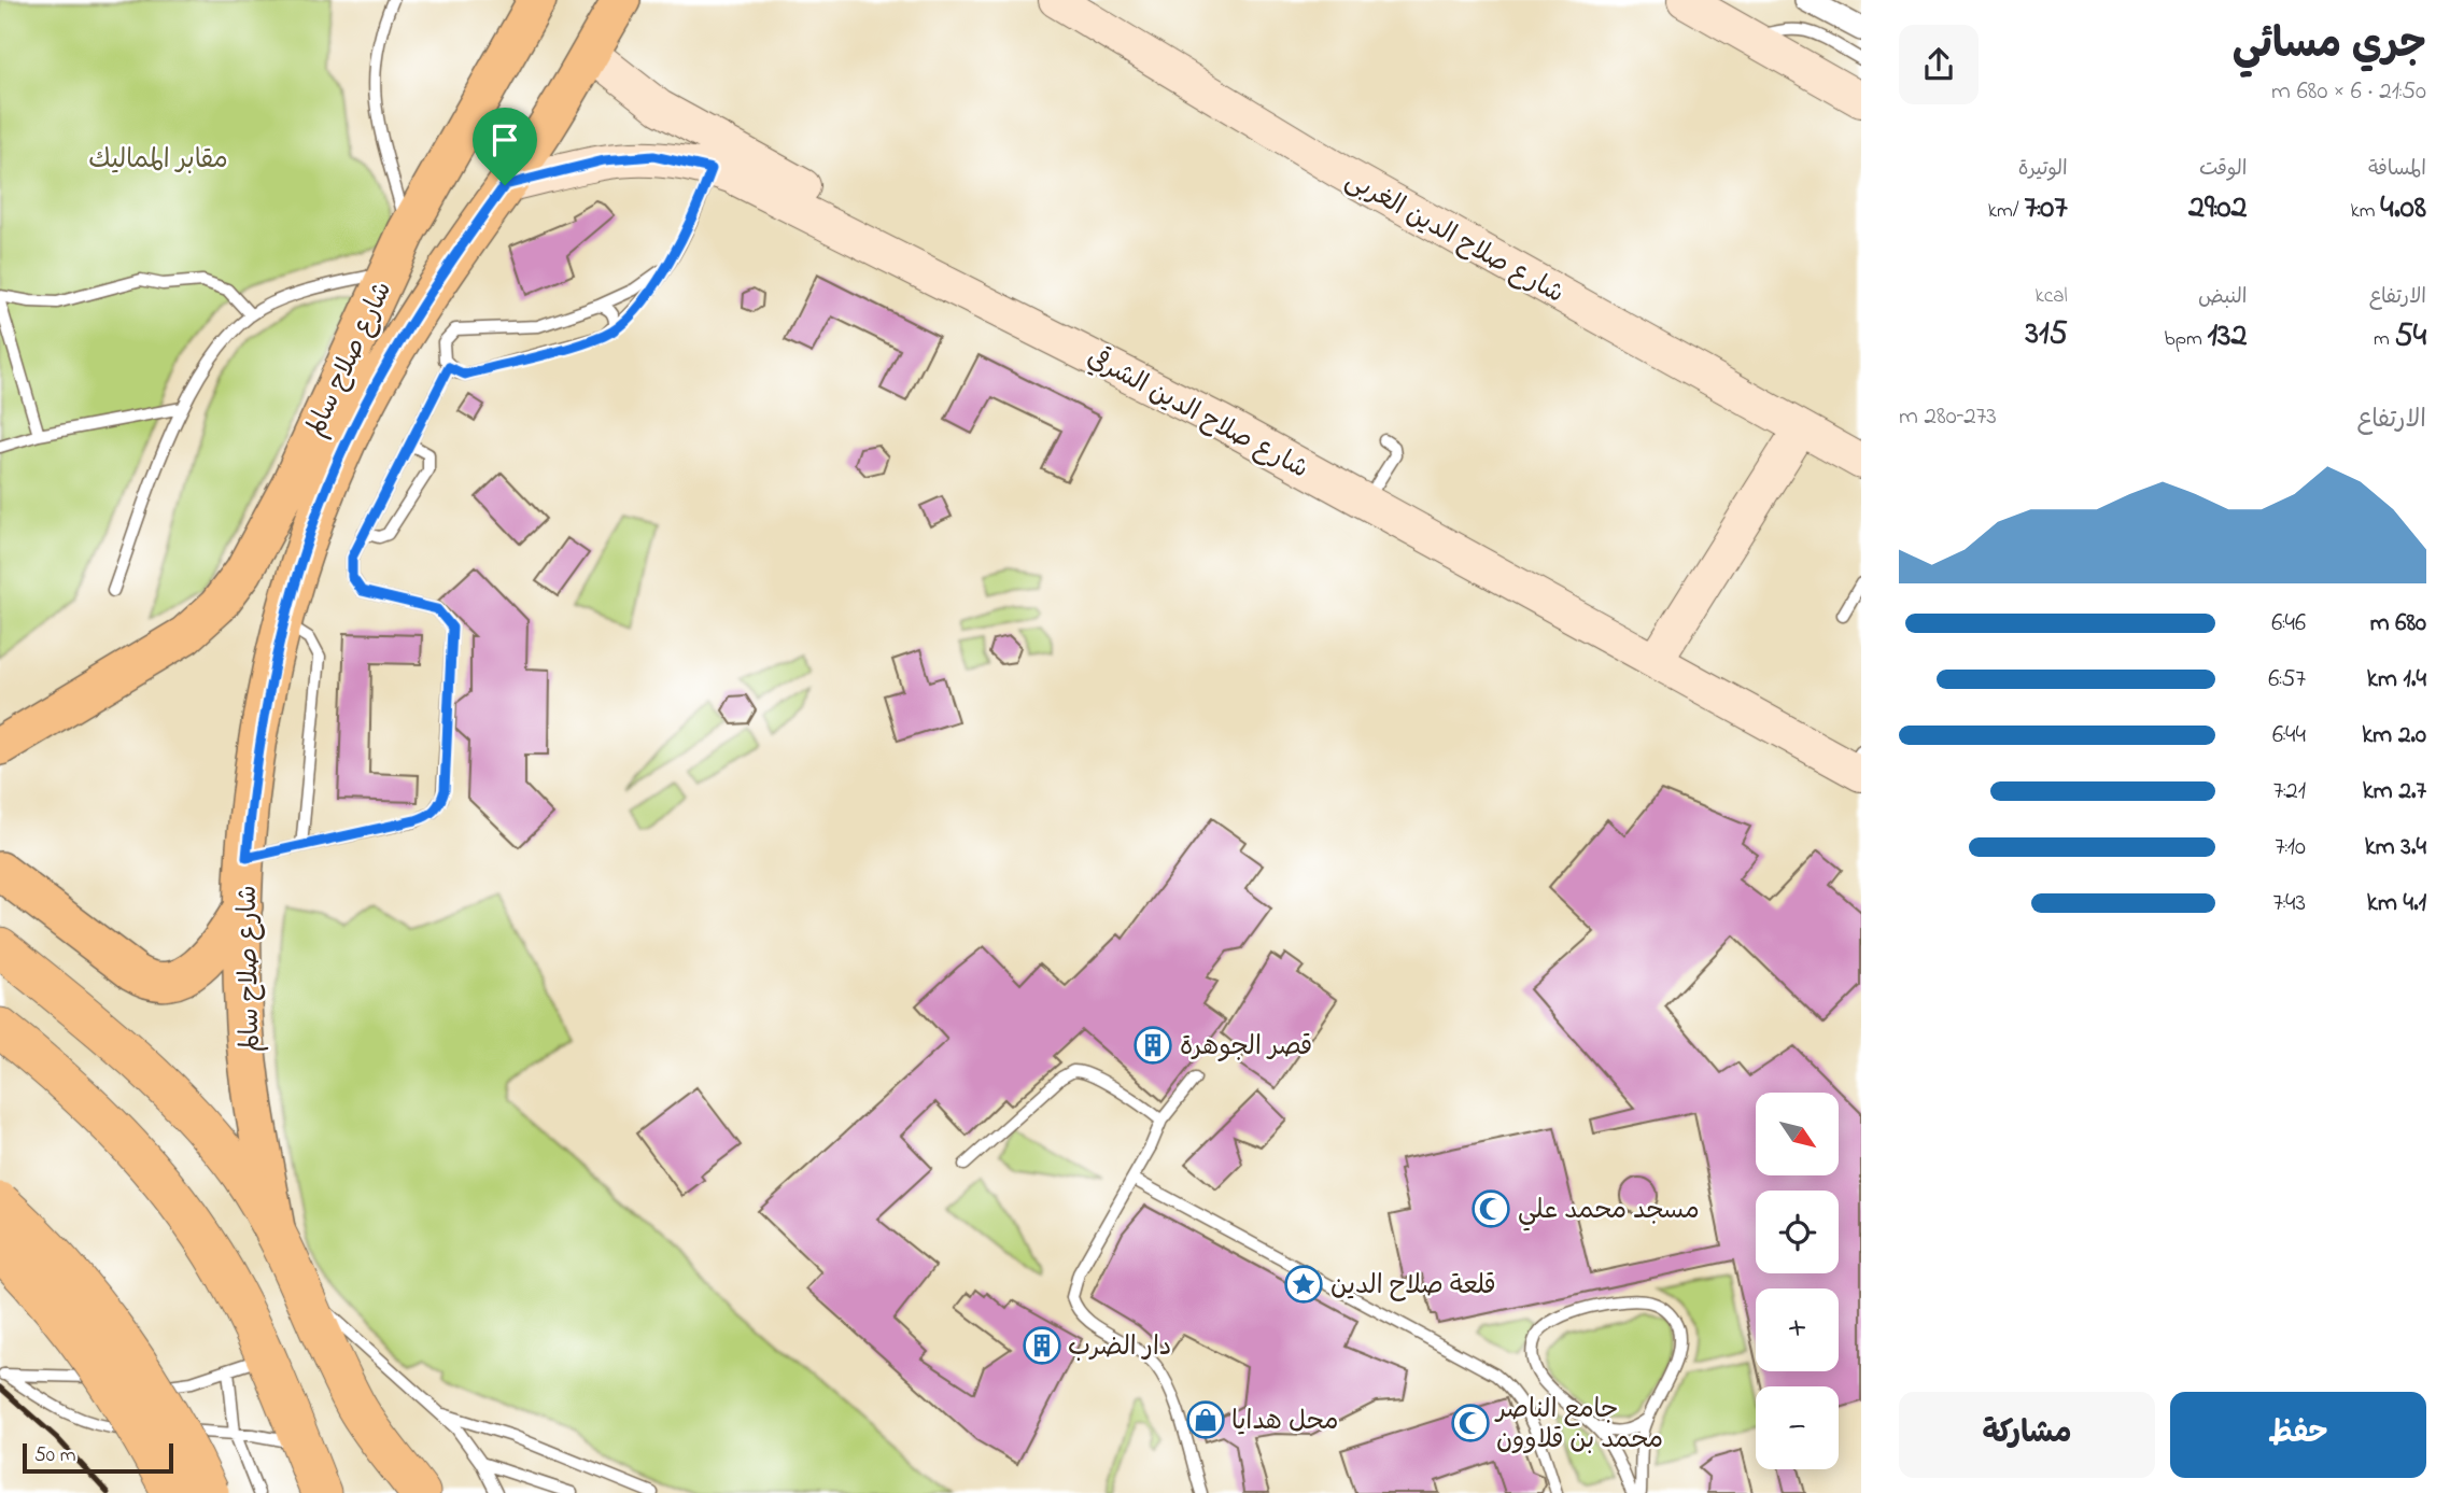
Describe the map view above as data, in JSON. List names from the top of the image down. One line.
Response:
{"streets":{"highway":["شارع صلاح سالم"],"main road":["شارع صلاح الدين الغربى","شارع صلاح الدين الشرقي"]},"crossings":[["شارع صلاح سالم","شارع صلاح الدين الشرقي"]],"parks":["مقابر المماليك"],"places":{"building":["قصر الجوهرة","دار الضرب"],"mosque":["مسجد محمد علي","جامع الناصر محمد بن قلاوون"],"place":["قلعة صلاح الدين"],"shop":["محل هدايا"]},"scale_bar":"50 m","north":"bottom right","page":{"heading":["جري مسائي","21:50 · 6 × 680 m"],"stats":[["المسافة","4.08 km"],["الوقت","29:02"],["الوتيرة","7:07 /km"],["الارتفاع","54 m"],["النبض","132 bpm"],["kcal","315"]],"chart":["الارتفاع","273–280 m"],"list":[{"name":"680 m","note":"6:46"},{"name":"1.4 km","note":"6:57"},{"name":"2.0 km","note":"6:44"},{"name":"2.7 km","note":"7:21"},{"name":"3.4 km","note":"7:10"},{"name":"4.1 km","note":"7:43"}],"map_buttons":["+","−"],"buttons":["حفظ","مشاركة"],"scale":"50 m"}}
